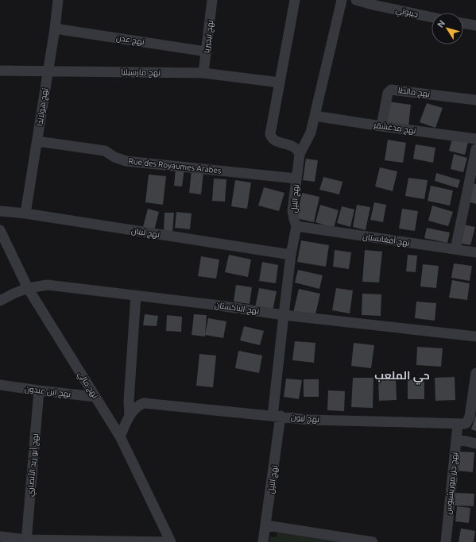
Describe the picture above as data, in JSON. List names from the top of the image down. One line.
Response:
{"streets":{"street":["جيبوتي","نهج نيجيريا","نهج عدن","نهج مارسيليا","نهج مالطا","نهج هولاندا","نهج مدغشقر","Rue des Royaumes Arabes","نهج النيل","نهج لبنان","نهج أفغانستان","نهج الباكستان","نهج مالي","نهج ابن عبدون","نهج ليون","نهج أبو زيد الأنصاري","نهج جزر موريشيوس"]},"crossings":[["نهج نيجيريا","نهج عدن"],["نهج نيجيريا","نهج مارسيليا"],["نهج عدن","نهج هولاندا"],["نهج مارسيليا","نهج هولاندا"],["نهج مالطا","نهج مدغشقر"],["نهج هولاندا","Rue des Royaumes Arabes"],["نهج هولاندا","نهج لبنان"],["Rue des Royaumes Arabes","نهج النيل"],["نهج النيل","نهج لبنان"],["نهج النيل","نهج أفغانستان"],["نهج النيل","نهج الباكستان"],["نهج النيل","نهج ليون"],["نهج الباكستان","نهج مالي"],["نهج مالي","نهج ابن عبدون"],["نهج ابن عبدون","نهج أبو زيد الأنصاري"],["نهج ليون","نهج جزر موريشيوس"]],"districts":["حي الملعب"],"north":"top left"}
